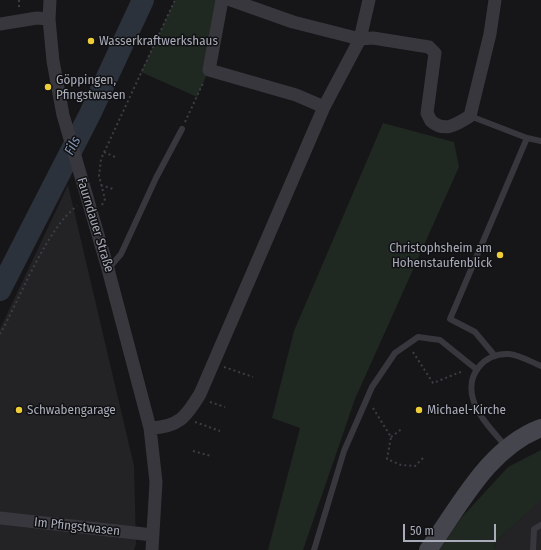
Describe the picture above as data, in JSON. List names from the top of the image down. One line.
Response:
{"streets":{"street":["Faurndauer Straße","Im Pfingstwasen"]},"crossings":[["Faurndauer Straße","Im Pfingstwasen"]],"water":["Fils"],"places":["Wasserkraftwerkshaus","Göppingen, Pfingstwasen","Christophsheim am Hohenstaufenblick","Schwabengarage","Michael-Kirche"],"scale_bar":"50 m"}
